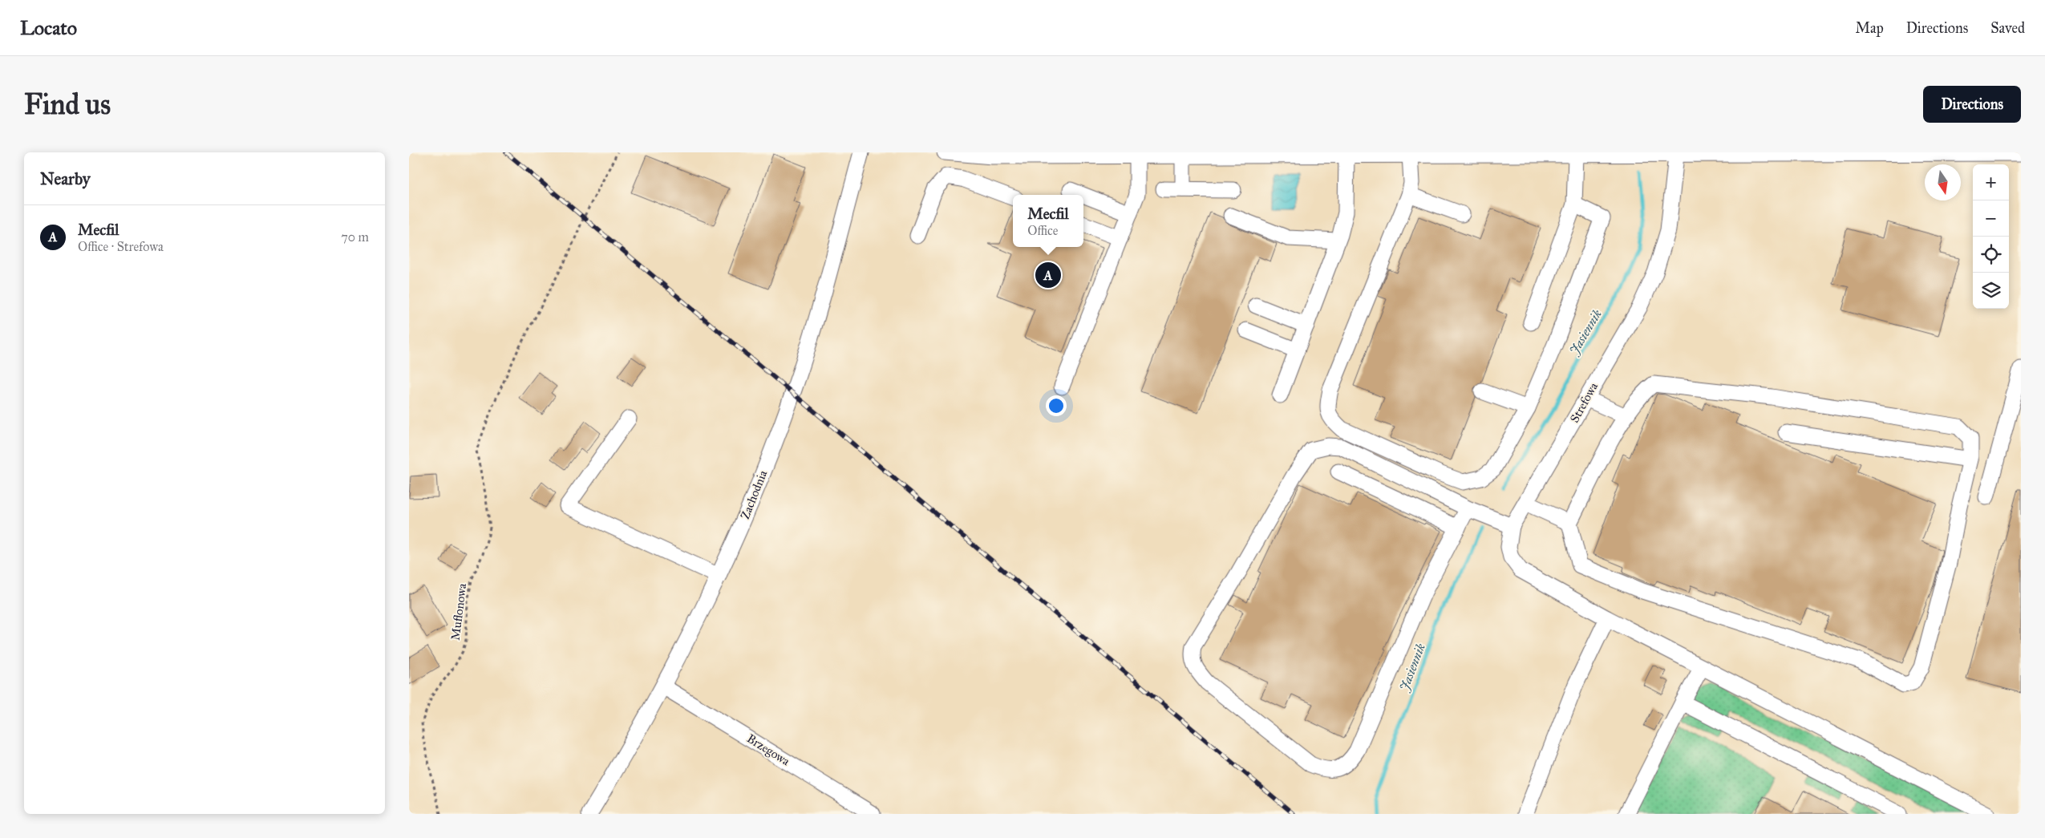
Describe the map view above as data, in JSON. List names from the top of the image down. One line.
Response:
{"streets":{"street":["Strefowa","Zachodnia","Brzegowa"],"path":["Muflonowa"]},"crossings":[["Zachodnia","Brzegowa"]],"water":["Jasiennik"],"north":"bottom","page":{"header":"Locato","nav":["Map","Directions","Saved"],"buttons":"Directions","title":"Find us","heading":"Nearby","map_buttons":["+","−"],"popup":["Mecfil","Office"],"list":[{"mark":"A","name":"Mecfil","note":"Office · Strefowa","value":"70 m"}],"pins":"A"}}
